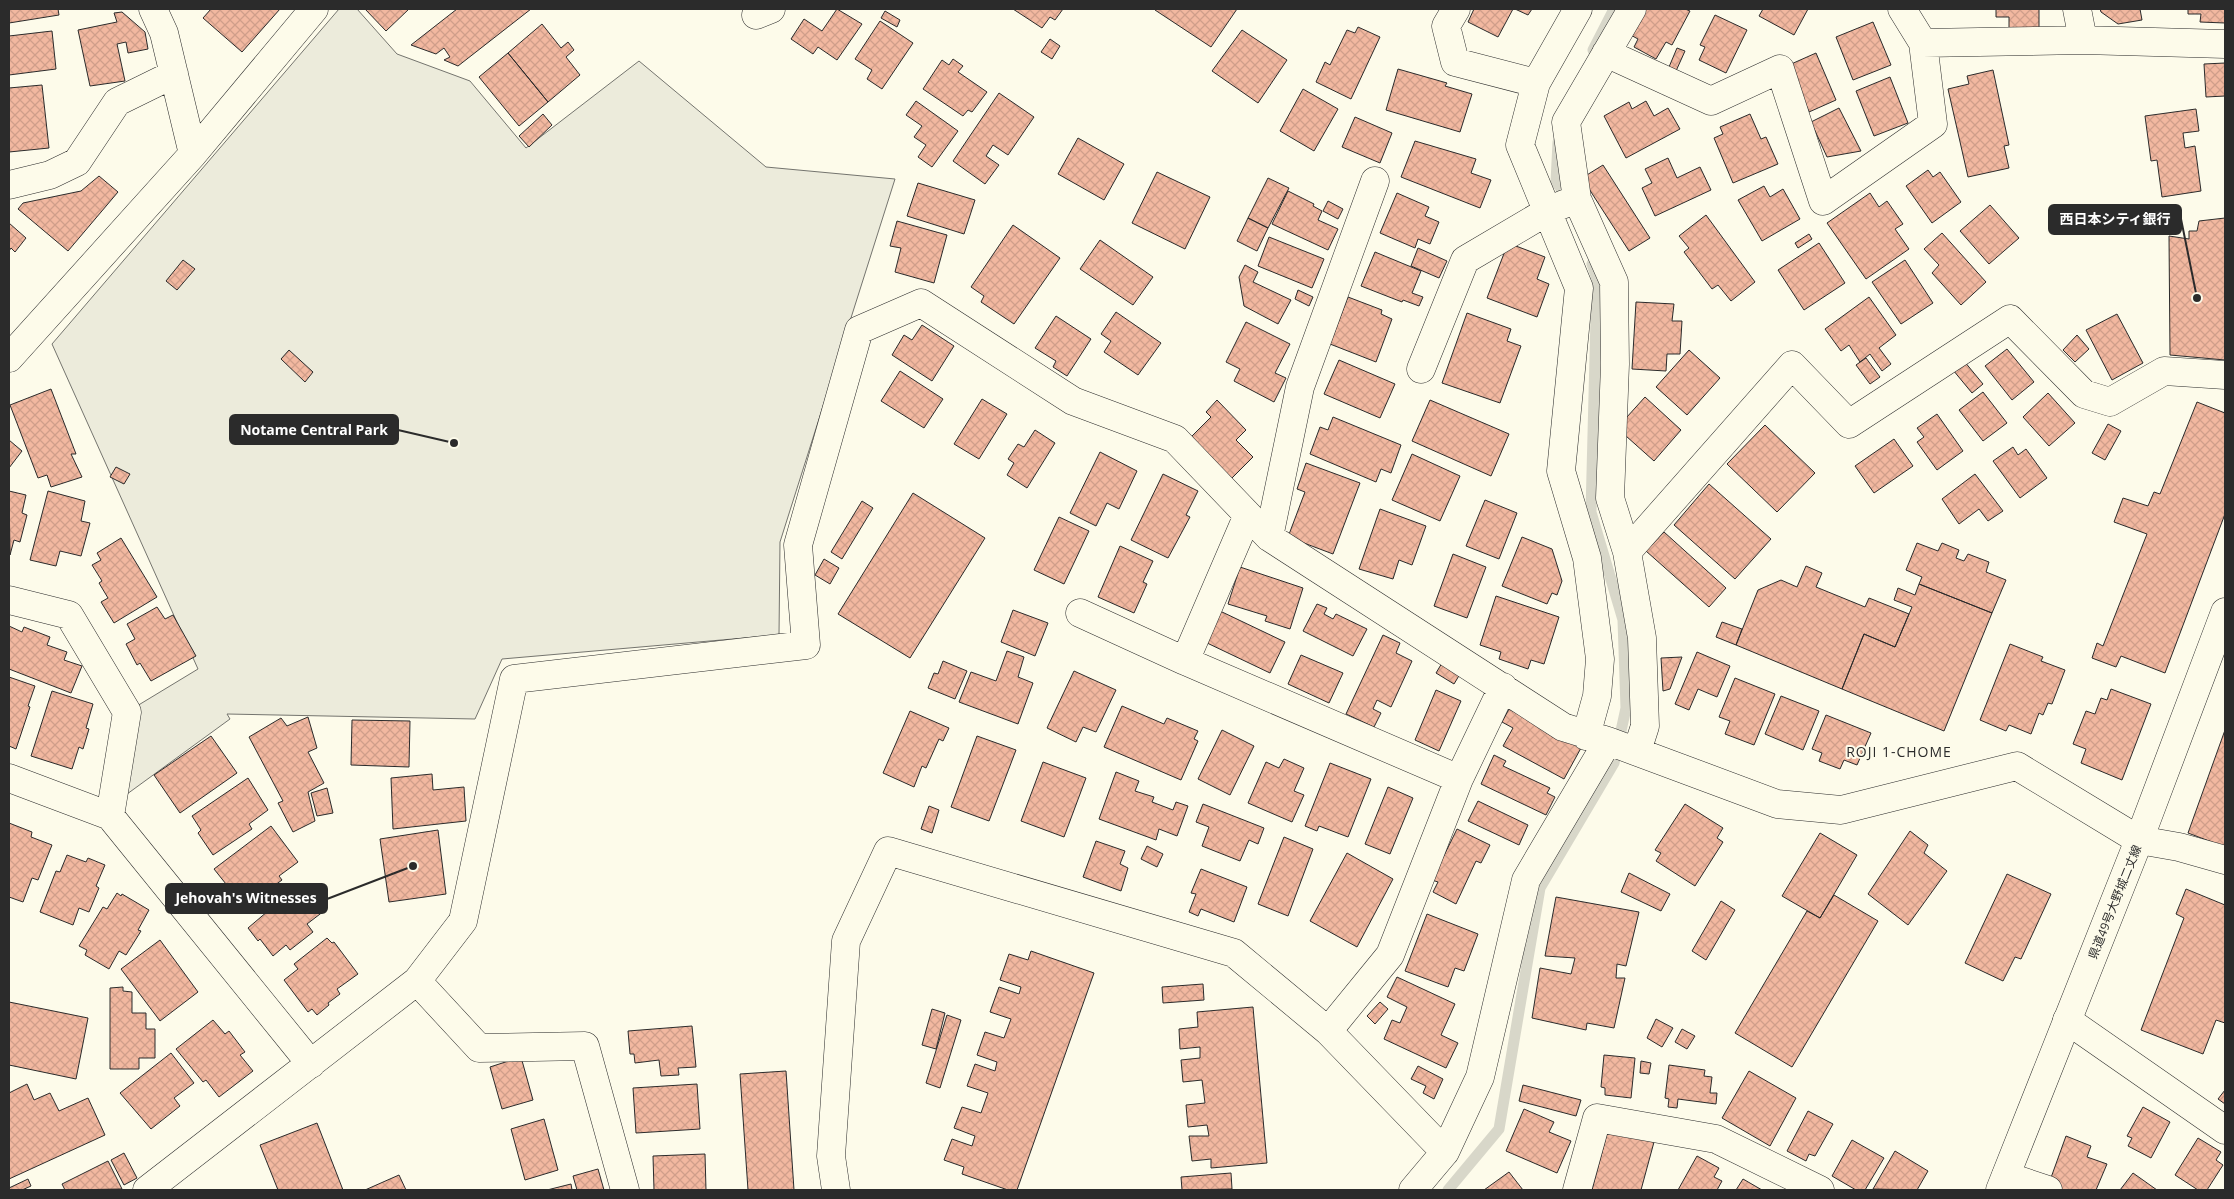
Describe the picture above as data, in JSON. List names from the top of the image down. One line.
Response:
{"streets":{"street":["県道49号大野城二丈線"]},"districts":["ROJI 1-CHOME"],"places":["西日本シティ銀行","Notame Central Park","Jehovah's Witnesses"]}
